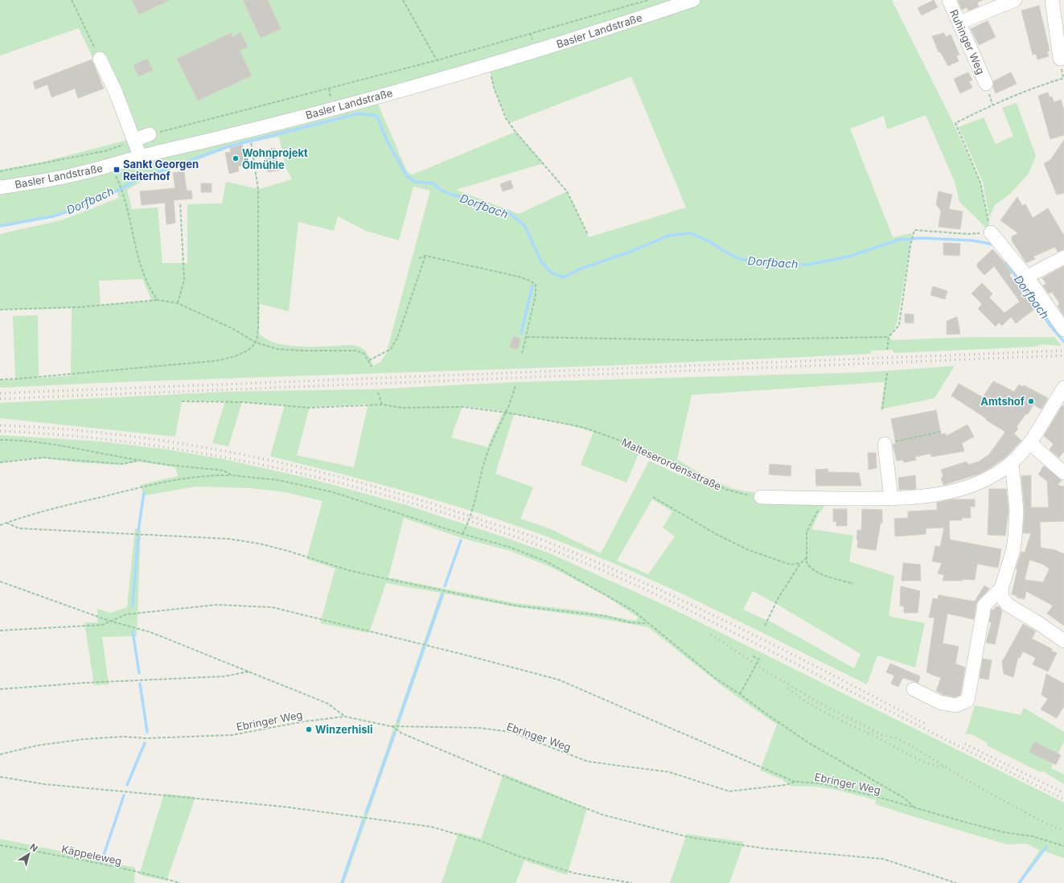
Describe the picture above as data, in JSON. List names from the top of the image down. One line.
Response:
{"streets":{"street":["Basler Landstraße","Ruhinger Weg"],"path":["Malteserordensstraße","Ebringer Weg","Käppeleweg"]},"water":["Dorfbach"],"places":{"other":["Wohnprojekt Ölmühle","Amtshof","Winzerhisli"],"transit":["Sankt Georgen Reiterhof"]},"north":"top right"}
